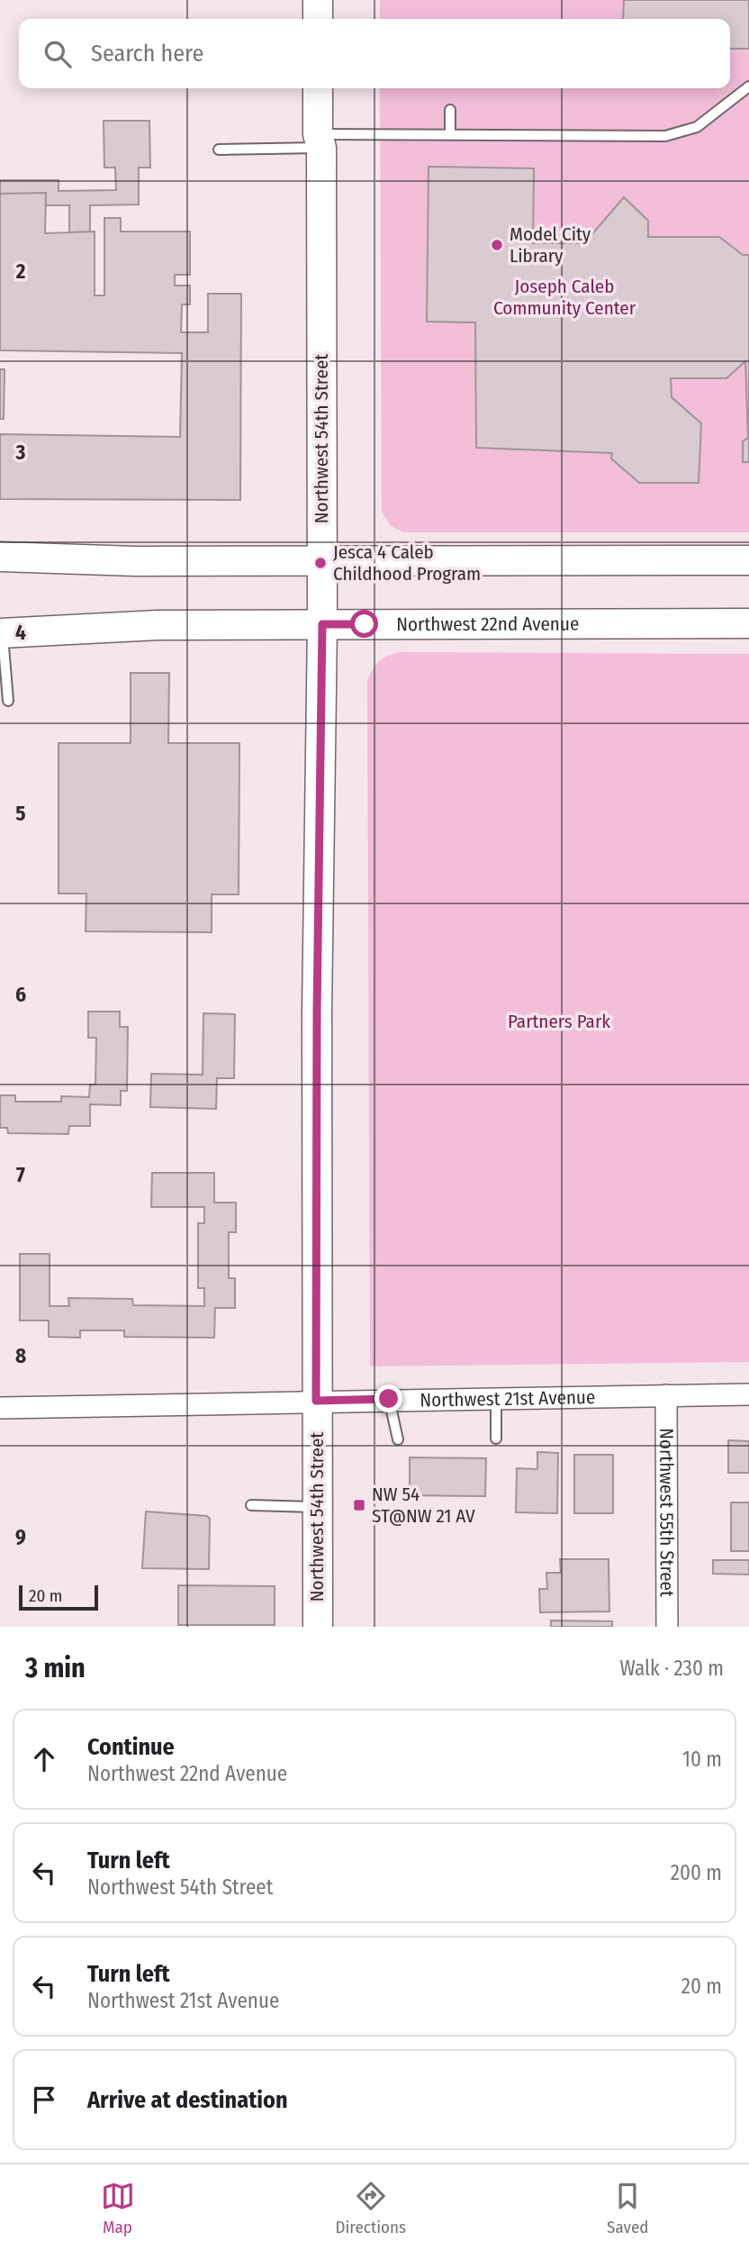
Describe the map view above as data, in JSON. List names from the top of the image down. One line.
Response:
{"streets":{"main road":["Northwest 54th Street","Northwest 22nd Avenue"],"street":["Northwest 21st Avenue","Northwest 55th Street"]},"crossings":[["Northwest 54th Street","Northwest 22nd Avenue"],["Northwest 54th Street","Northwest 21st Avenue"],["Northwest 21st Avenue","Northwest 55th Street"]],"parks":["Joseph Caleb Community Center","Partners Park"],"places":{"other":["Model City Library","Jesca 4 Caleb Childhood Program"],"transit":["NW 54 ST@NW 21 AV"]},"scale_bar":"20 m","page":{"search":"Search here","scale":"20 m","heading":["3 min","Walk · 230 m"],"list":[["Continue","Northwest 22nd Avenue","10 m"],["Turn left","Northwest 54th Street","200 m"],["Turn left","Northwest 21st Avenue","20 m"],"Arrive at destination"],"nav":["Map","Directions","Saved"]},"grid":{"rows":["2","3","4","5","6","7","8","9"]}}
